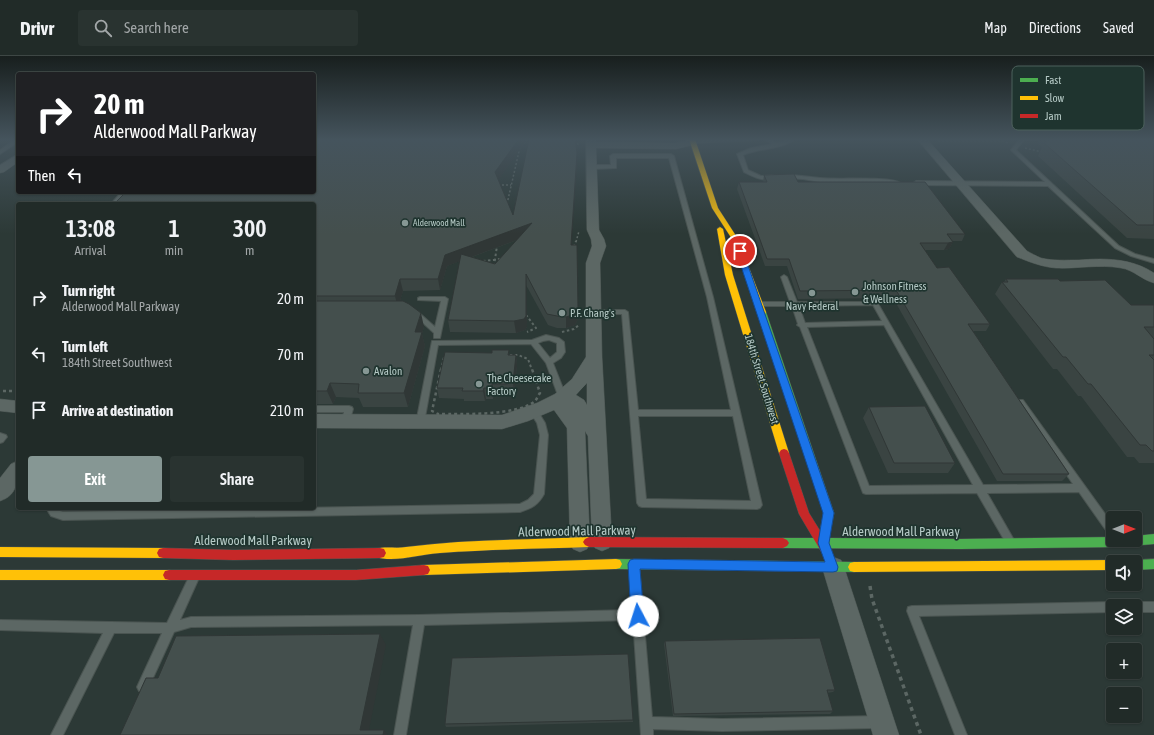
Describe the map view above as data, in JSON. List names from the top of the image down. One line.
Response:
{"streets":{"main road":["184th Street Southwest","Alderwood Mall Parkway"]},"crossings":[["184th Street Southwest","Alderwood Mall Parkway"]],"places":["Alderwood Mall","Johnson Fitness & Wellness","Navy Federal","P.F. Chang's","Avalon","The Cheesecake Factory"],"legend":["Fast","Slow","Jam"],"north":"right","page":{"header":"Drivr","search":"Search here","nav":["Map","Directions","Saved"],"turn":["20 m","Alderwood Mall Parkway"],"then":"Then","eta":["13:08","Arrival","1","min","300","m"],"list":[{"name":"Turn right","note":"Alderwood Mall Parkway","value":"20 m"},{"name":"Turn left","note":"184th Street Southwest","value":"70 m"},{"name":"Arrive at destination","value":"210 m"}],"buttons":["Exit","Share"],"map_buttons":["+","−"]}}
